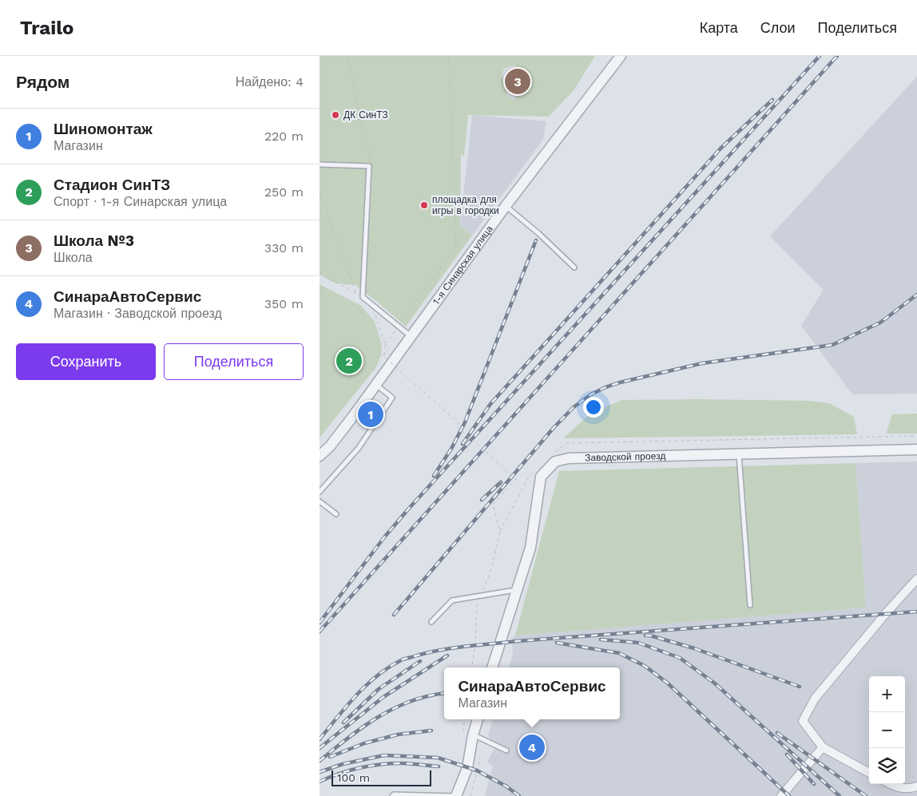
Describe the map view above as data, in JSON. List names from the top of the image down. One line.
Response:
{"streets":{"street":["1-я Синарская улица","Заводской проезд"]},"places":["ДК СинТЗ","площадка для игры в городки"],"scale_bar":"100 m","page":{"header":"Trailo","nav":["Карта","Слои","Поделиться"],"heading":["Рядом","Найдено: 4"],"pins":["3","2","1","4"],"list":[{"mark":"1","name":"Шиномонтаж","note":"Магазин","value":"220 m"},{"mark":"2","name":"Стадион СинТЗ","note":"Спорт · 1-я Синарская улица","value":"250 m"},{"mark":"3","name":"Школа №3","note":"Школа","value":"330 m"},{"mark":"4","name":"СинараАвтоСервис","note":"Магазин · Заводской проезд","value":"350 m"}],"buttons":["Сохранить","Поделиться"],"popup":["СинараАвтоСервис","Магазин"],"map_buttons":["+","−"],"scale":"100 m"}}
